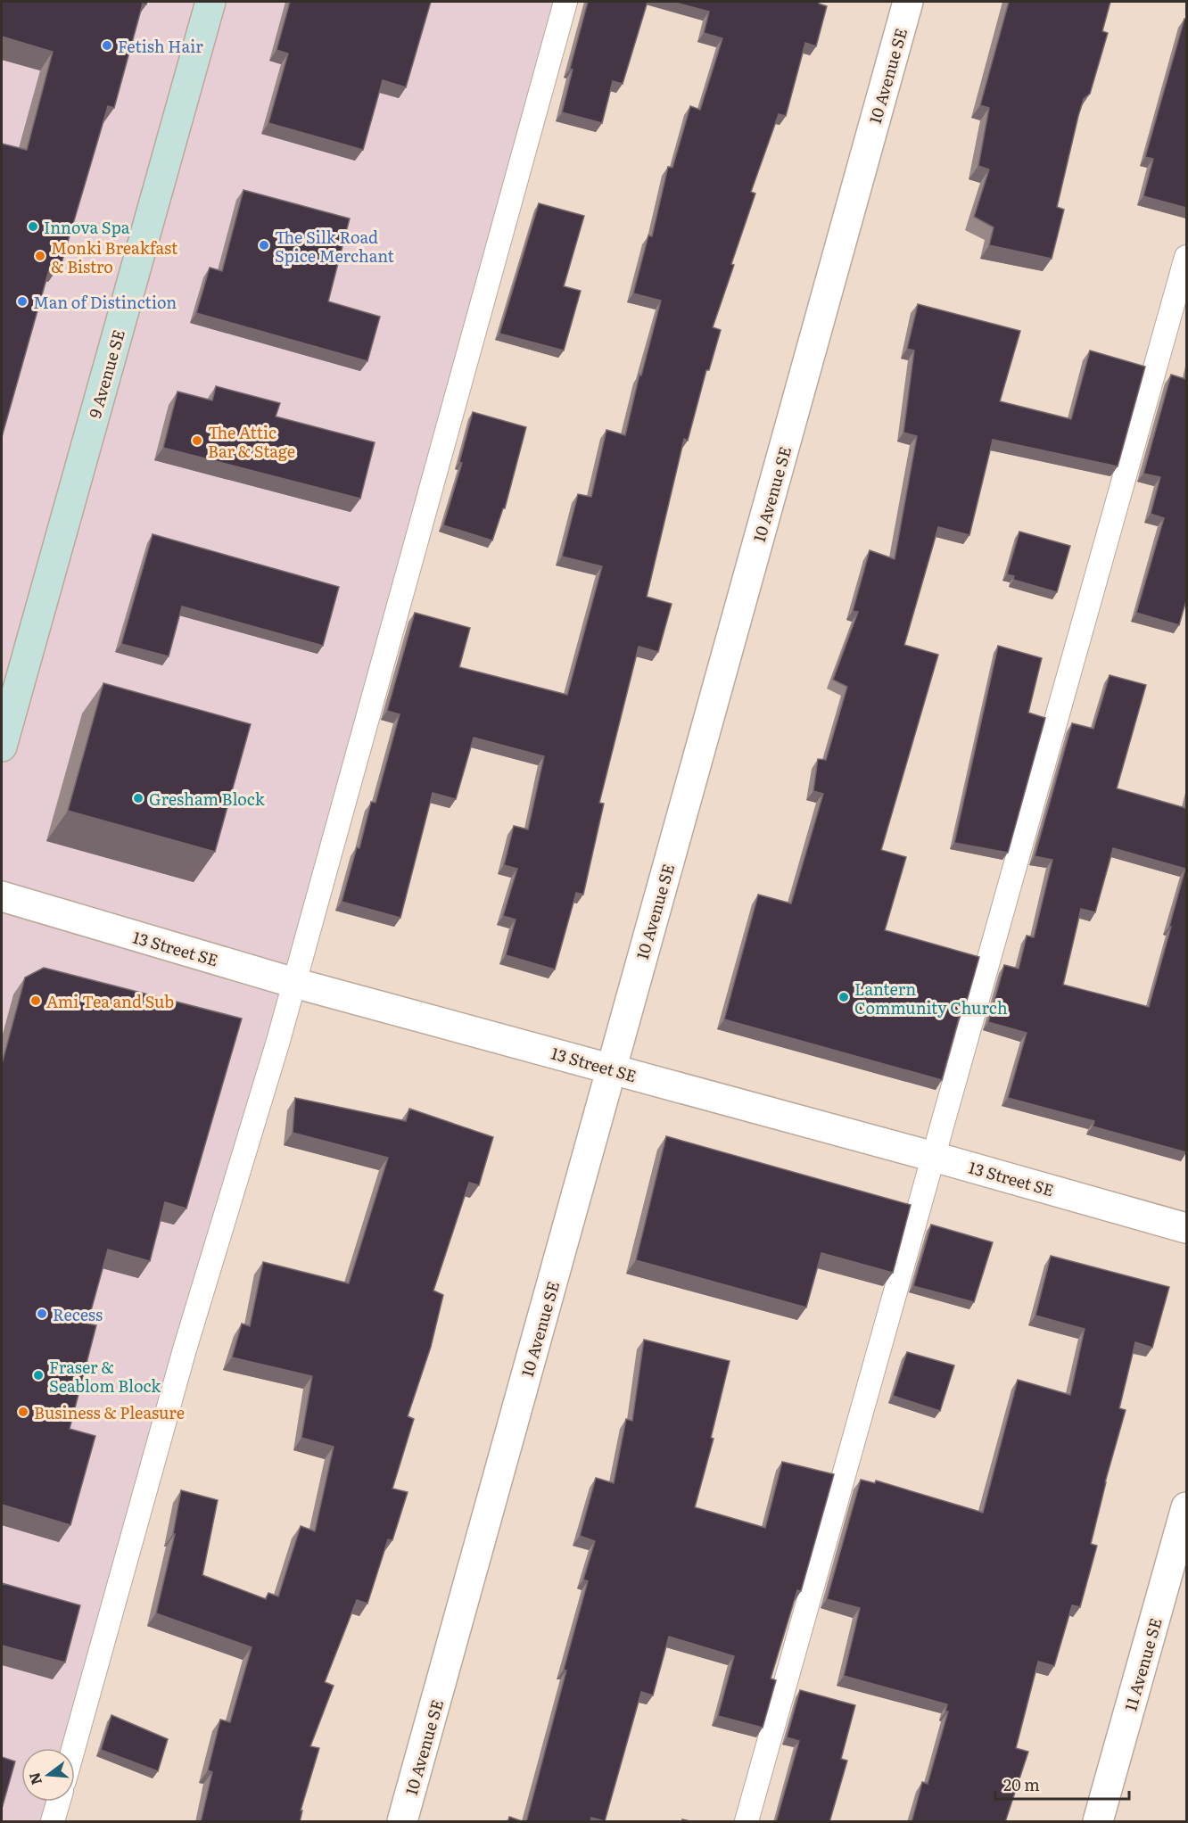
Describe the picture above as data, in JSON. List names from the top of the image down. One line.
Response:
{"streets":{"main road":["9 Avenue SE"],"street":["10 Avenue SE","13 Street SE","11 Avenue SE"]},"crossings":[["10 Avenue SE","13 Street SE"]],"places":["Fetish Hair","Innova Spa","The Silk Road Spice Merchant","Monki Breakfast & Bistro","Man of Distinction","The Attic Bar & Stage","Gresham Block","Lantern Community Church","Ami Tea and Sub","Recess","Fraser & Seablom Block","Business & Pleasure"],"scale_bar":"20 m","north":"left"}
